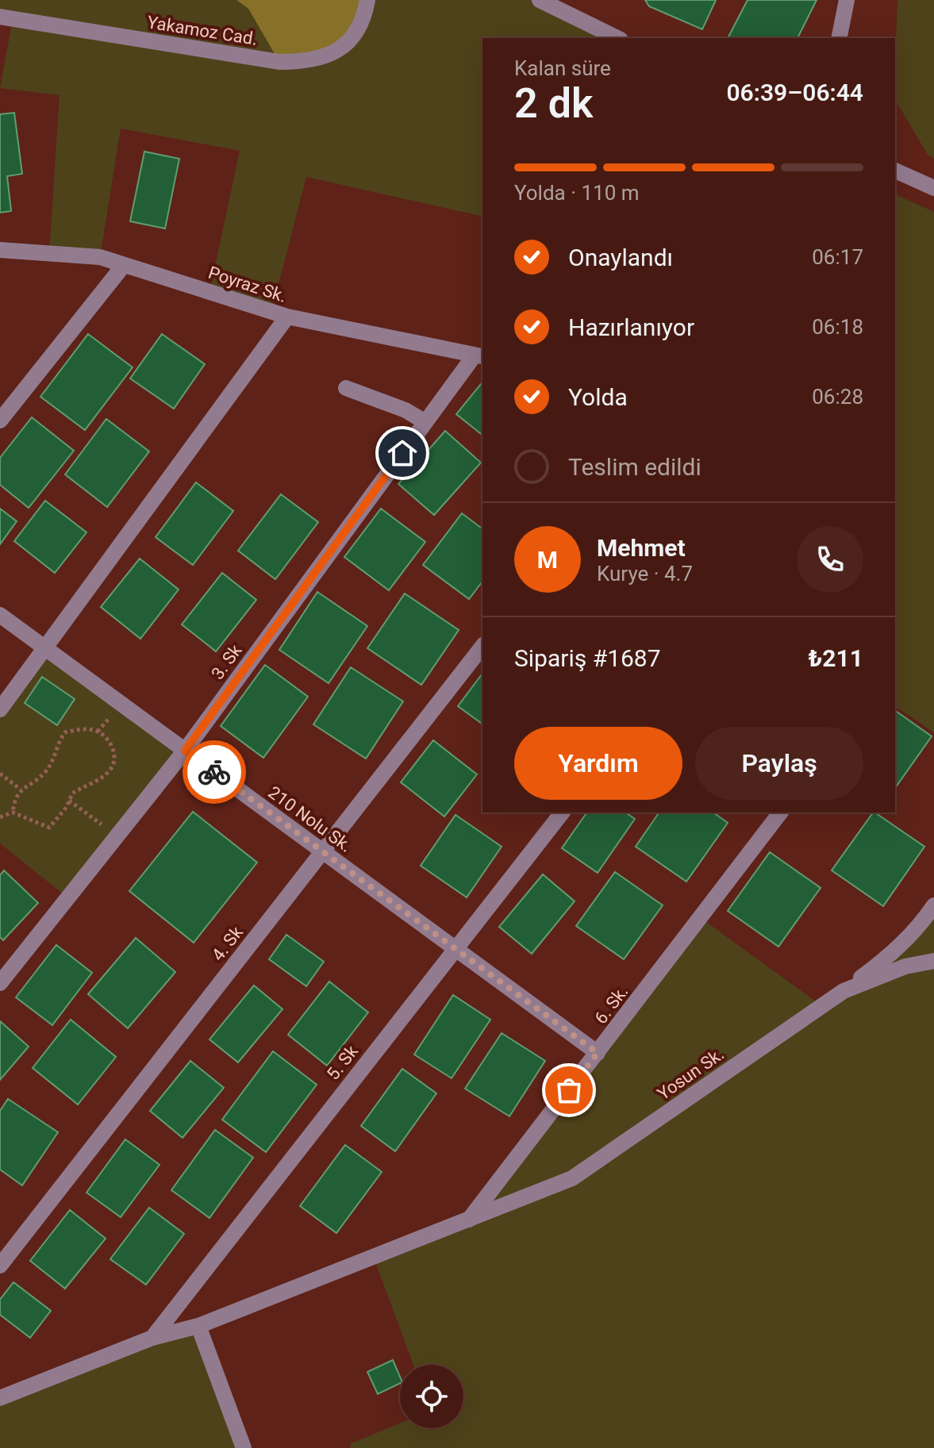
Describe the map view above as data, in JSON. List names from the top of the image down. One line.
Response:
{"streets":{"street":["Yakamoz Cad.","Poyraz Sk.","3. Sk","210 Nolu Sk.","4. Sk","6. Sk.","5. Sk","Yosun Sk."]},"crossings":[["Poyraz Sk.","3. Sk"],["3. Sk","210 Nolu Sk."],["210 Nolu Sk.","4. Sk"],["210 Nolu Sk.","6. Sk."],["210 Nolu Sk.","5. Sk"],["6. Sk.","Yosun Sk."],["5. Sk","Yosun Sk."]],"page":{"heading":["2 dk","Kalan süre","06:39–06:44"],"panel":["Mehmet","Kurye · 4.7","Sipariş #1687","₺211"],"bar":"Yolda · 110 m","list":[["Onaylandı","06:17"],["Hazırlanıyor","06:18"],["Yolda","06:28"],"Teslim edildi"],"round":"M","buttons":["Yardım","Paylaş"]}}
